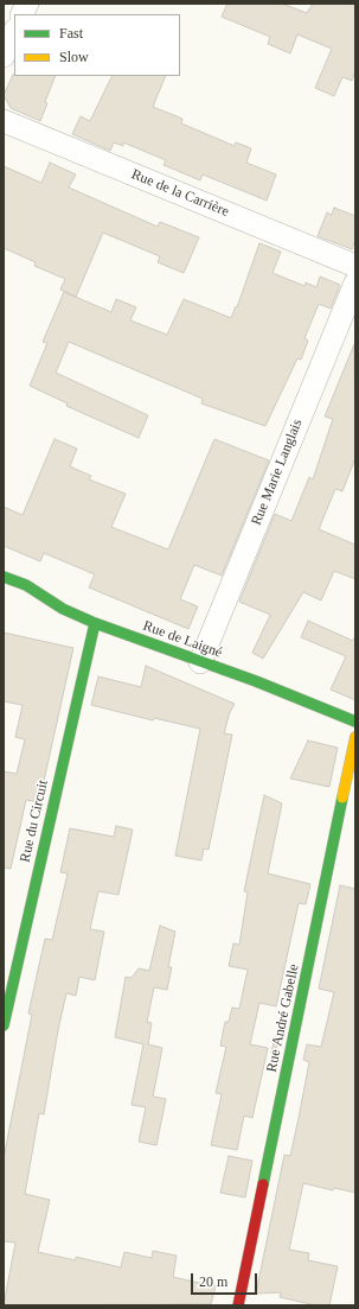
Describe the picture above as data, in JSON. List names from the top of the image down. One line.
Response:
{"streets":{"street":["Rue de la Carrière","Rue Marie Langlais","Rue de Laigné","Rue du Circuit","Rue André Gabelle"]},"crossings":[["Rue Marie Langlais","Rue de Laigné"],["Rue de Laigné","Rue du Circuit"]],"legend":["Fast","Slow"],"scale_bar":"20 m"}
